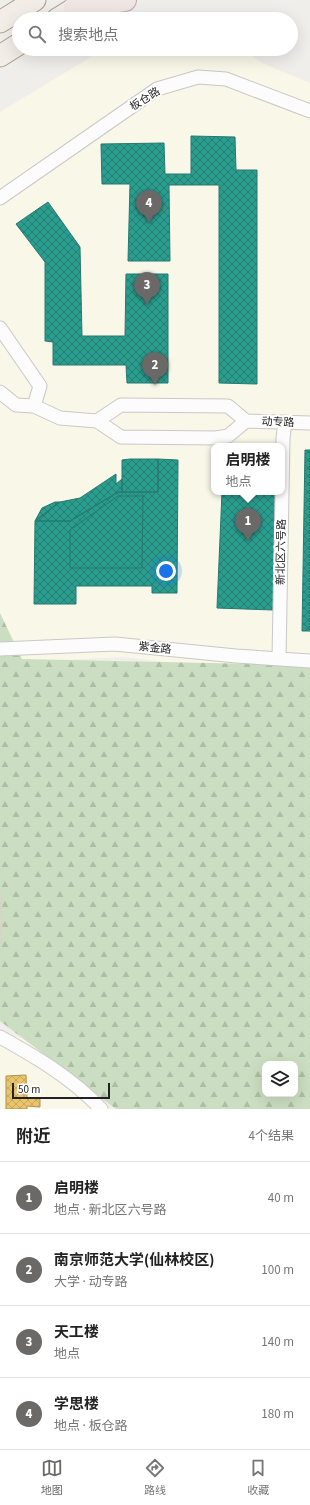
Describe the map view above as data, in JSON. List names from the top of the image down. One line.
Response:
{"streets":{"street":["板仓路","动专路","新北区六号路","紫金路"]},"crossings":[["动专路","新北区六号路"],["新北区六号路","紫金路"]],"scale_bar":"50 m","page":{"search":"搜索地点","pins":["4","3","2","1"],"popup":["启明楼","地点"],"scale":"50 m","heading":["附近","4个结果"],"list":[{"mark":"1","name":"启明楼","note":"地点 · 新北区六号路","value":"40 m"},{"mark":"2","name":"南京师范大学(仙林校区)","note":"大学 · 动专路","value":"100 m"},{"mark":"3","name":"天工楼","note":"地点","value":"140 m"},{"mark":"4","name":"学思楼","note":"地点 · 板仓路","value":"180 m"}],"nav":["地图","路线","收藏"]}}
